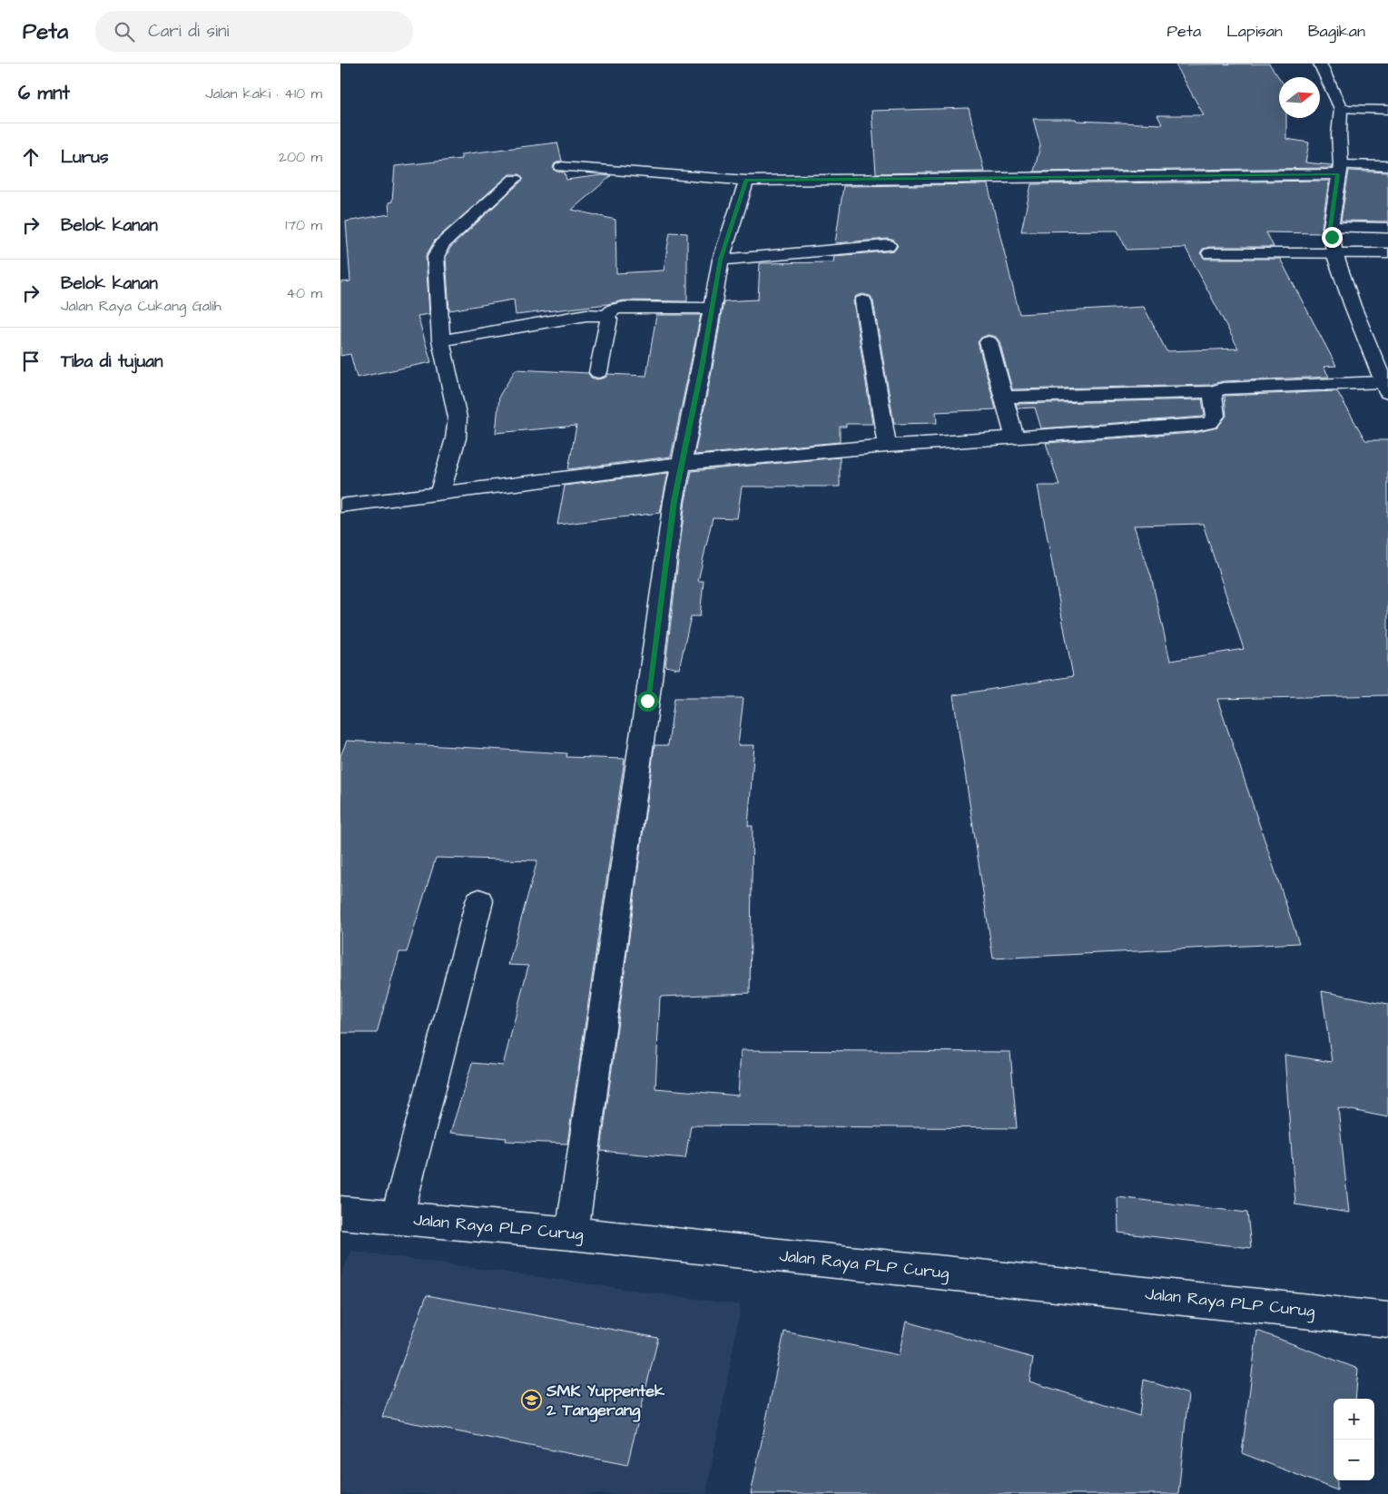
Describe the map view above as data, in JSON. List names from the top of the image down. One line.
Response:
{"streets":{"street":["Jalan Raya PLP Curug"]},"places":{"school or university":["SMK Yuppentek 2 Tangerang"]},"north":"right","page":{"header":"Peta","search":"Cari di sini","nav":["Peta","Lapisan","Bagikan"],"heading":["6 mnt","Jalan kaki · 410 m"],"list":[["Lurus","200 m"],["Belok kanan","170 m"],["Belok kanan","Jalan Raya Cukang Galih","40 m"],"Tiba di tujuan"],"map_buttons":["+","−"]}}
